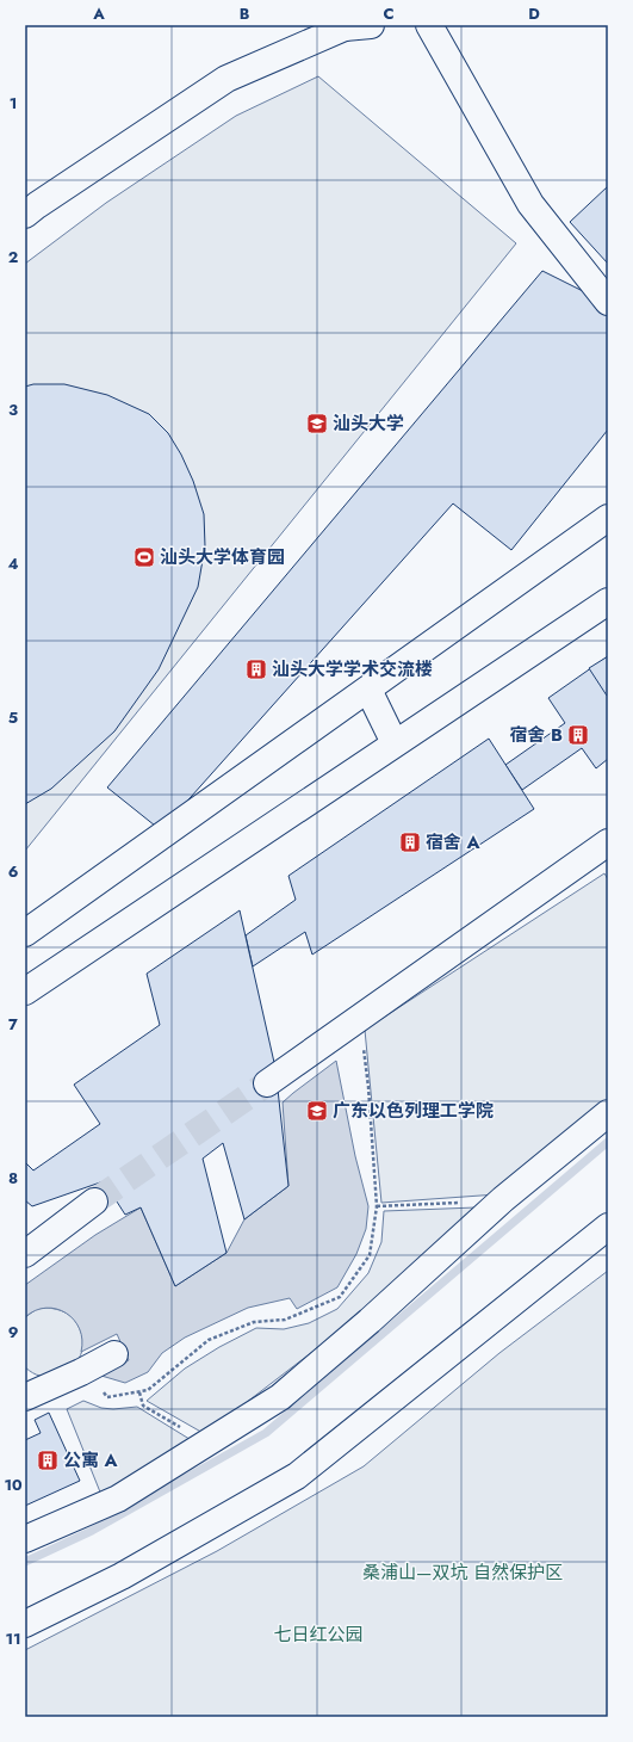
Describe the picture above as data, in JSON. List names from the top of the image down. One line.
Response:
{"parks":["桑浦山—双坑 自然保护区","七日红公园"],"places":{"school or university":["汕头大学","广东以色列理工学院"],"sports":["汕头大学体育园"],"building":["汕头大学学术交流楼","宿舍 B","宿舍 A","公寓 A"]},"grid":{"columns":["A","B","C","D"],"rows":["1","2","3","4","5","6","7","8","9","10","11"]}}
